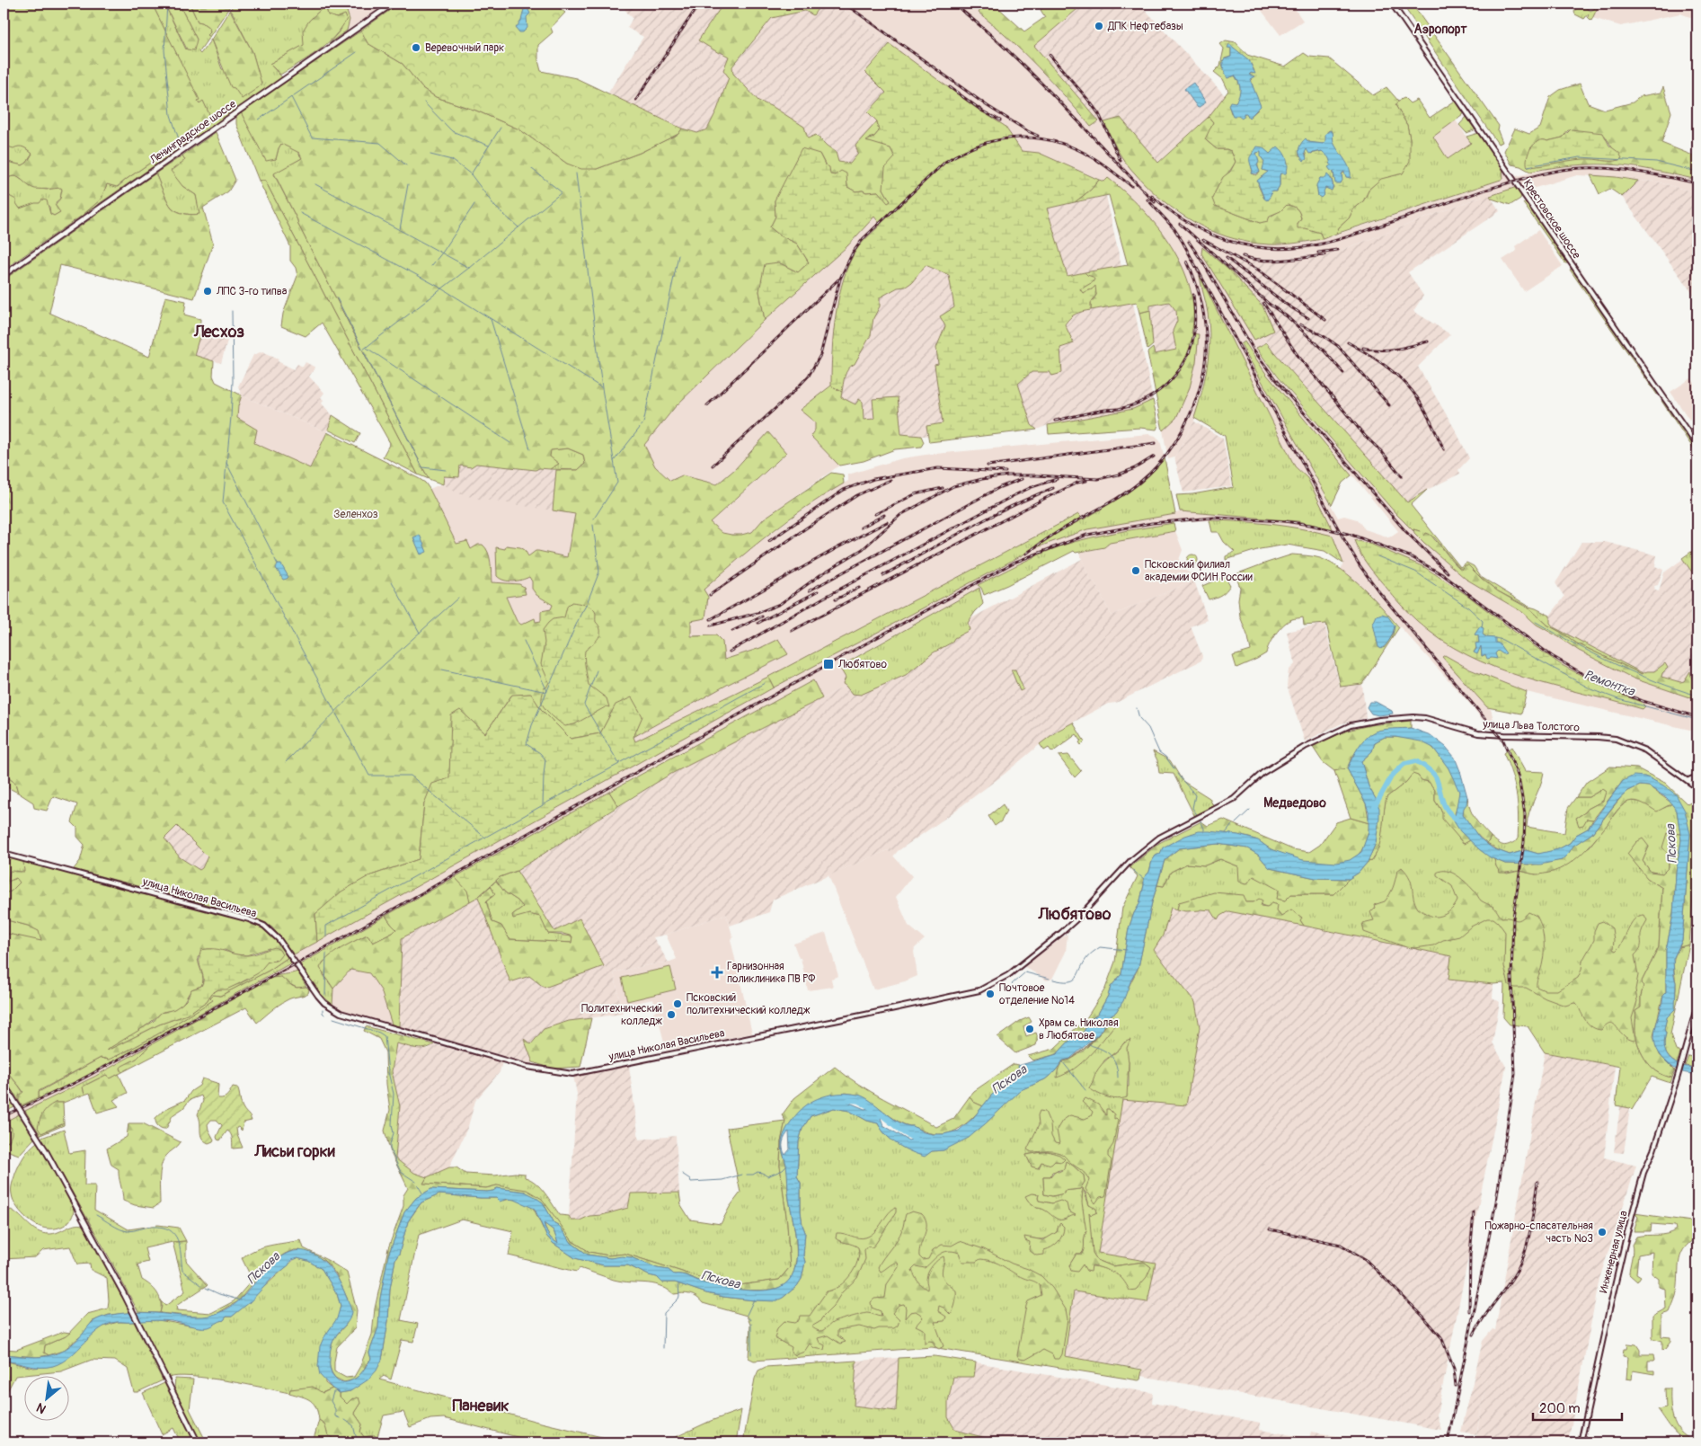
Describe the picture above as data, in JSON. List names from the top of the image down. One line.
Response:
{"streets":{"highway":["Ленинградское шоссе"],"main road":["Крестовское шоссе","улица Льва Толстого","улица Николая Васильева","Инженерная улица"]},"crossings":[["улица Льва Толстого","улица Николая Васильева"]],"districts":["Аэропорт","Лесхоз","Медведово","Любятово","Лисьи горки","Паневик"],"water":["Ремонтка","Пскова"],"parks":["Зеленхоз"],"places":{"other":["ДПК Нефтебазы","Веревочный парк","ЛПС 3-го типва","Псковский филиал академии ФСИН России","Почтовое отделение №14","Псковский политехнический колледж","Политехнический колледж","Храм св. Николая в Любятове","Пожарно-спасательная часть №3"],"transit":["Любятово"],"health":["Гарнизонная поликлиника ПВ РФ"]},"scale_bar":"200 m","north":"bottom left"}
